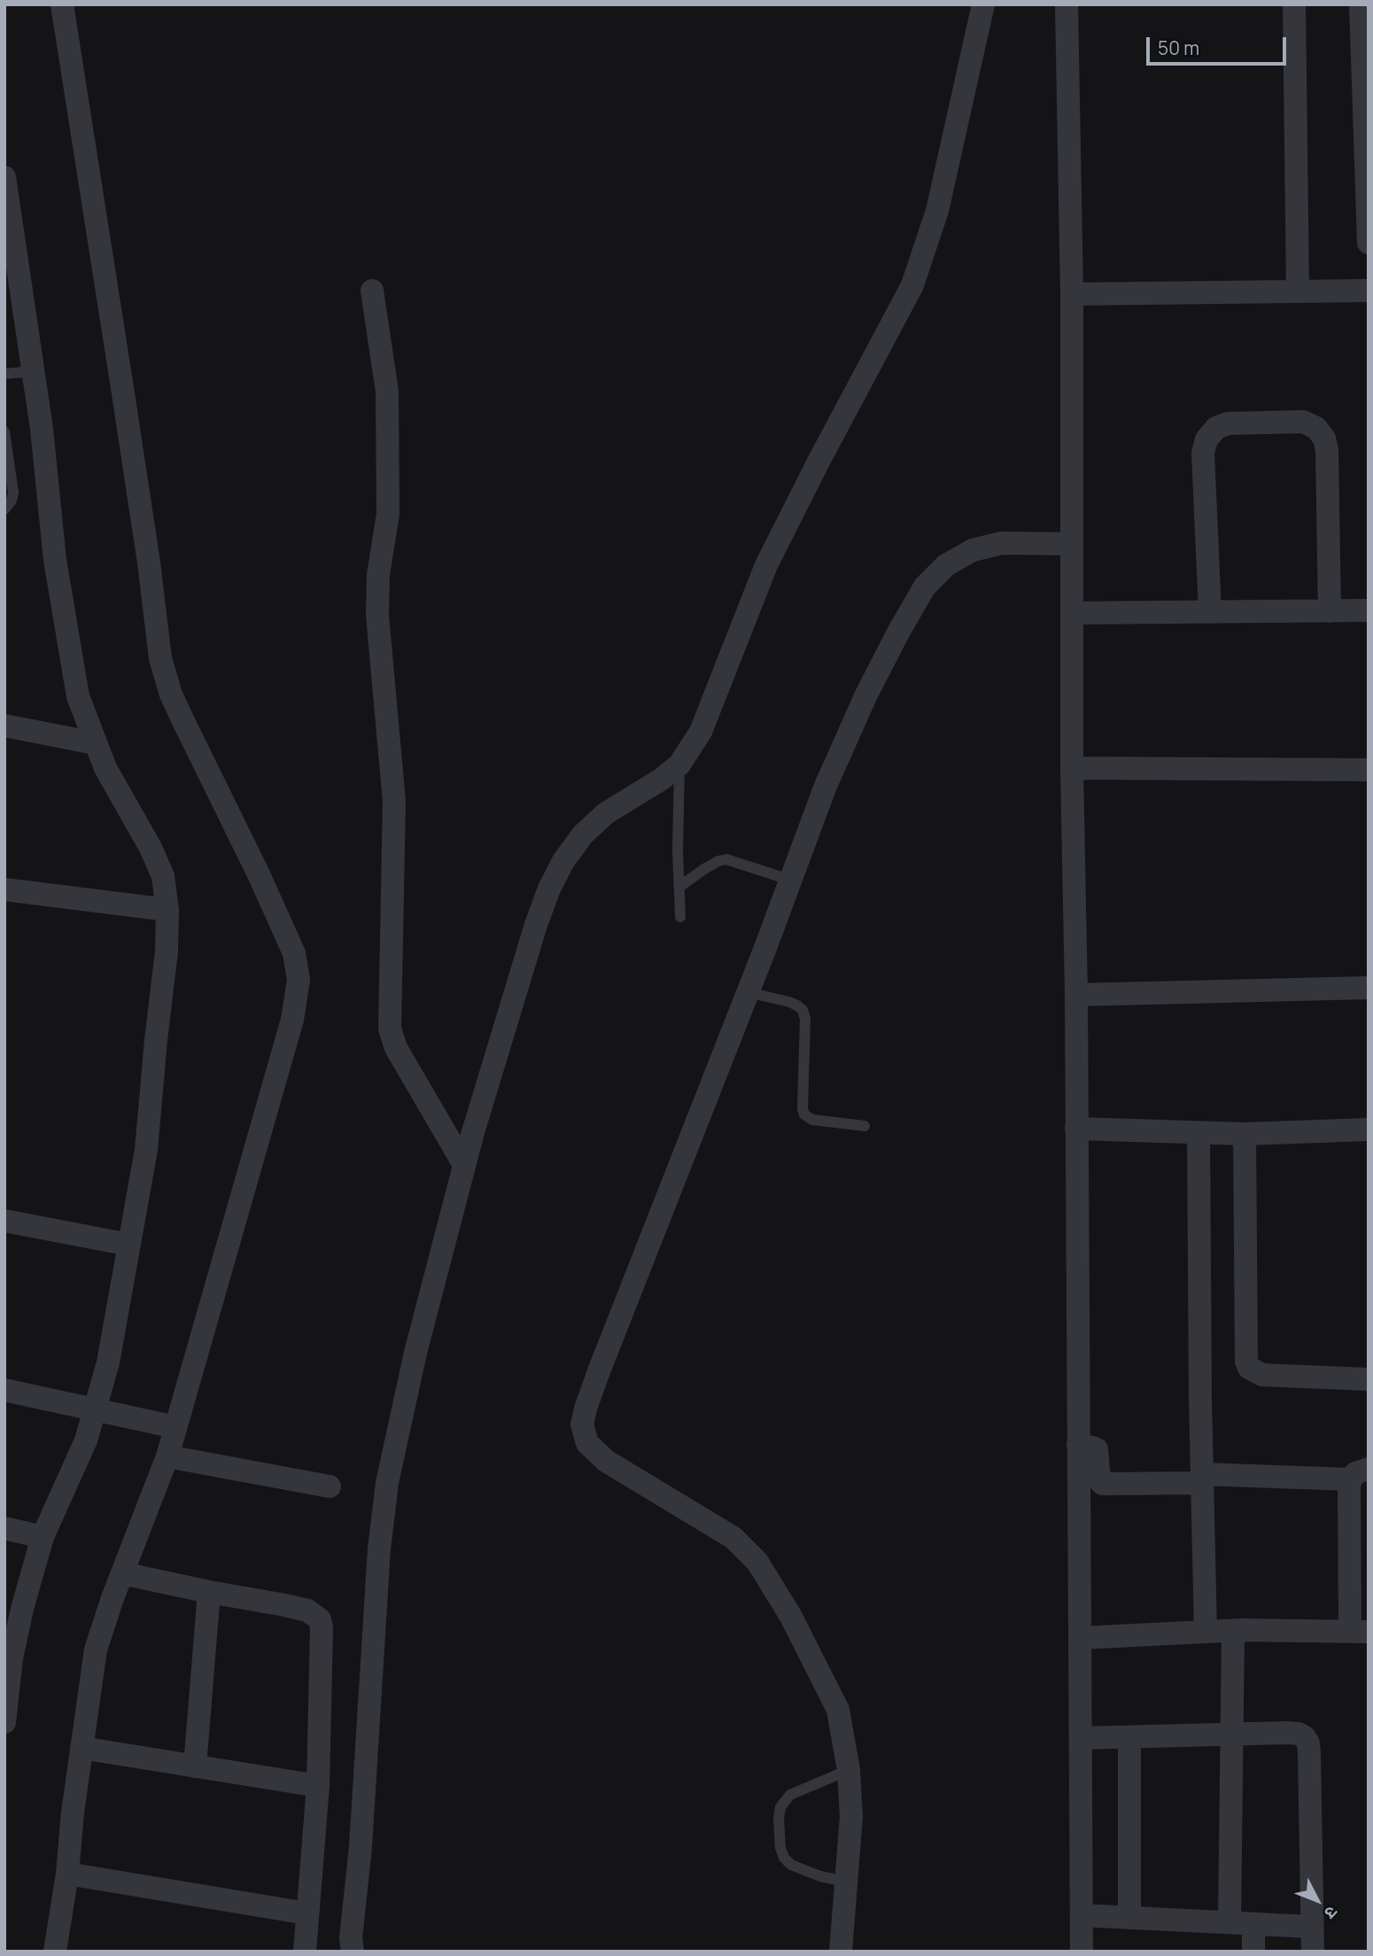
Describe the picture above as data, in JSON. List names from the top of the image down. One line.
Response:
{"scale_bar":"50 m","north":"bottom right"}
